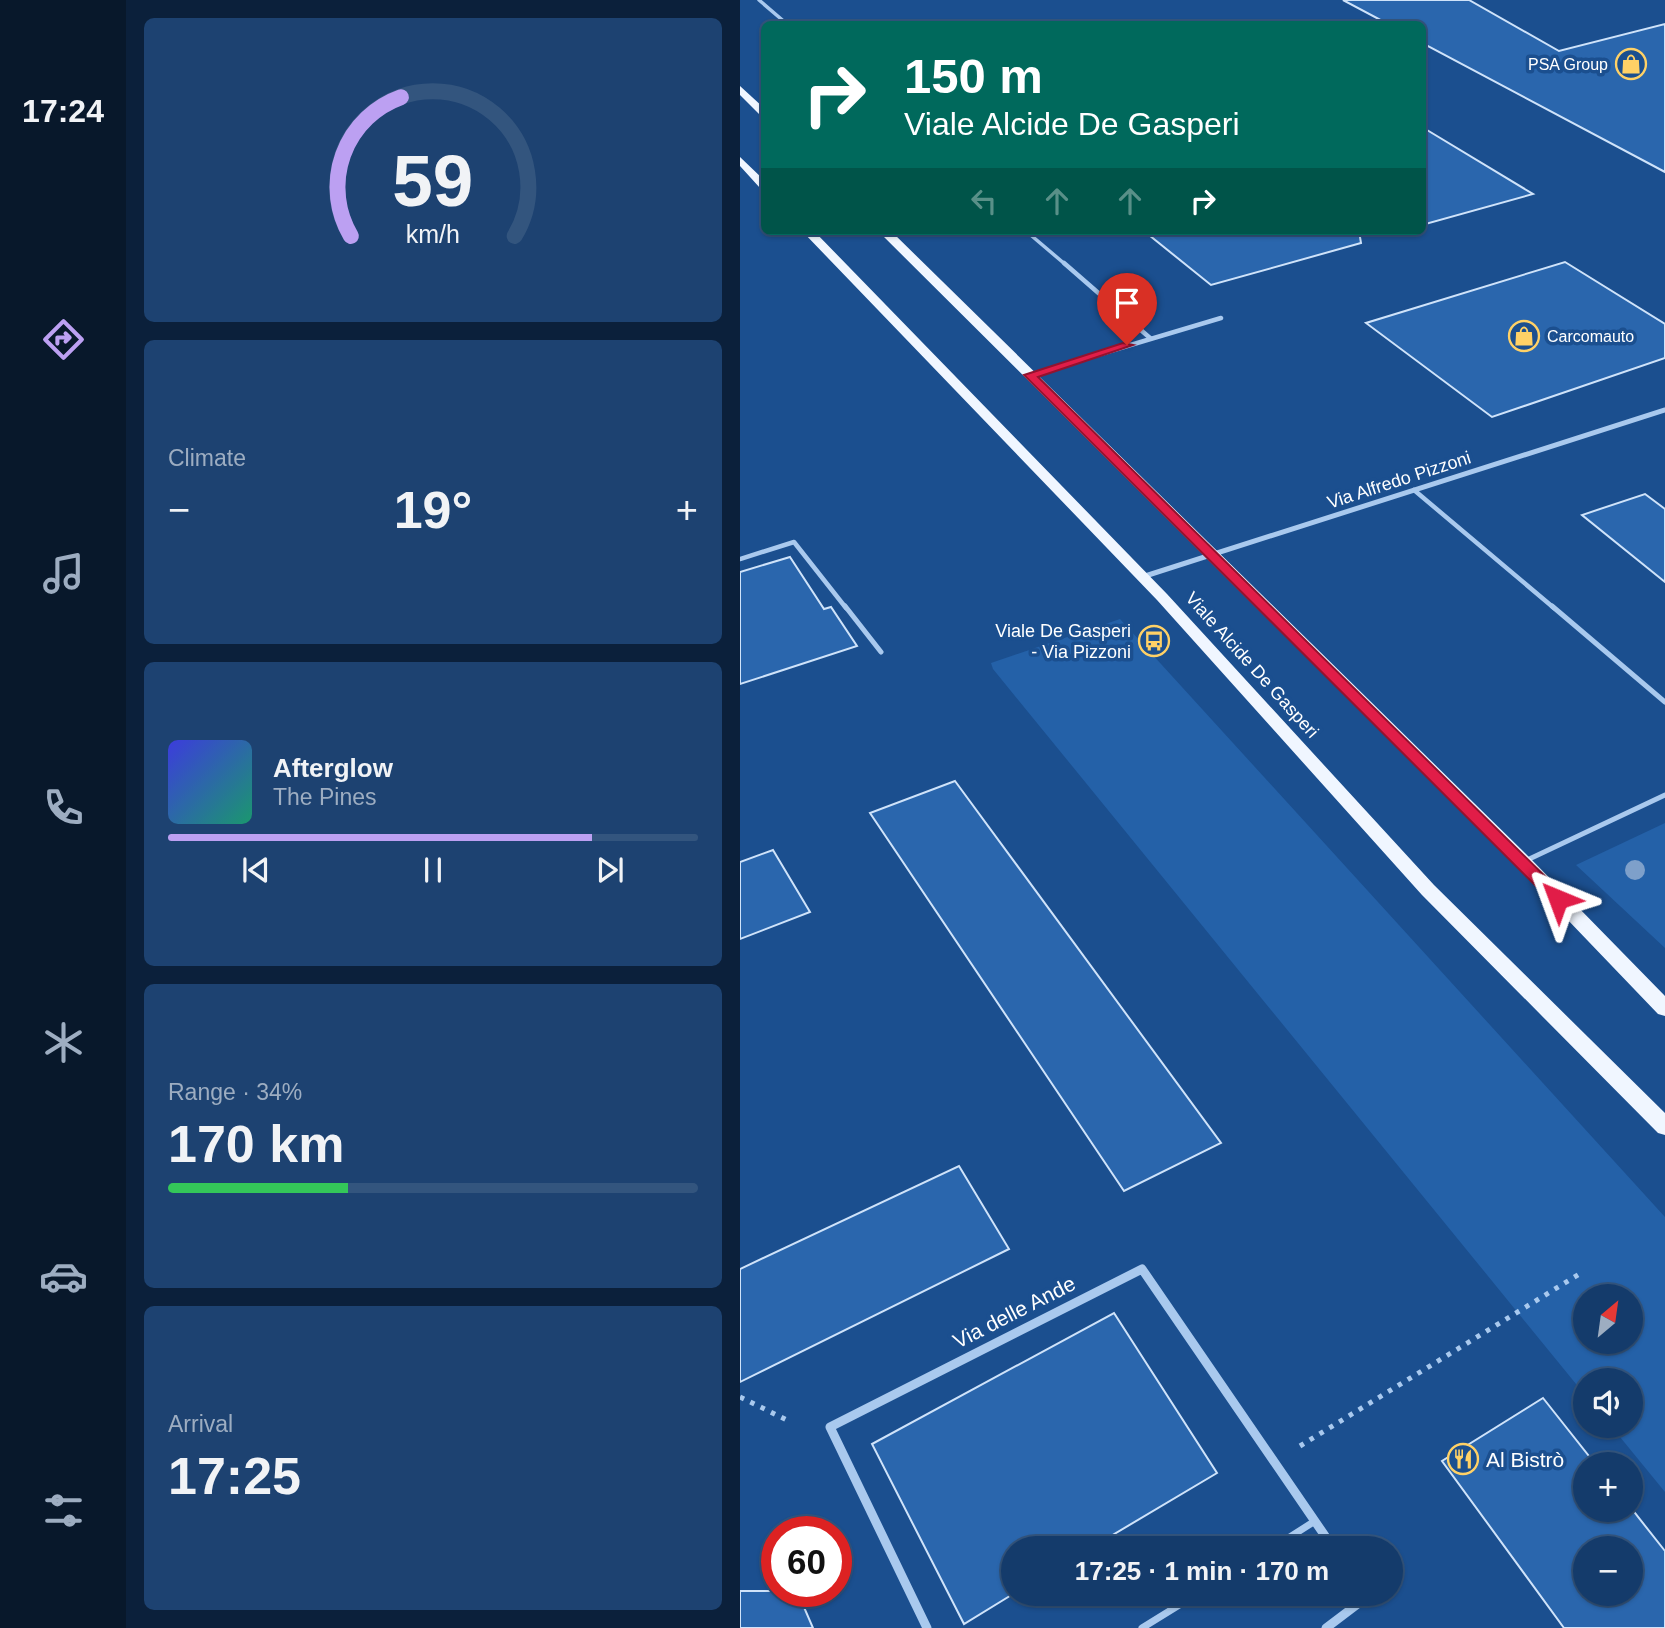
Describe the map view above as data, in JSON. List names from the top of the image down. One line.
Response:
{"streets":{"main road":["Viale Alcide De Gasperi"],"street":["Via Alfredo Pizzoni","Via delle Ande"]},"crossings":[["Via Alfredo Pizzoni","Viale Alcide De Gasperi"]],"places":{"shop":["PSA Group","Carcomauto"],"bus stop":["Viale De Gasperi - Via Pizzoni"],"restaurant":["Al Bistrò"]},"north":"top right","page":{"tabs":"17:24","turn":["150 m","Viale Alcide De Gasperi"],"tile":["Climate",["Range · 34%","170 km"],["Arrival","17:25"]],"heat":["−","19°","+"],"song":["Afterglow","The Pines"],"map_buttons":["+","−"],"limit":"60","trip":"17:25 · 1 min · 170 m","gauge":["59","km/h"]}}
